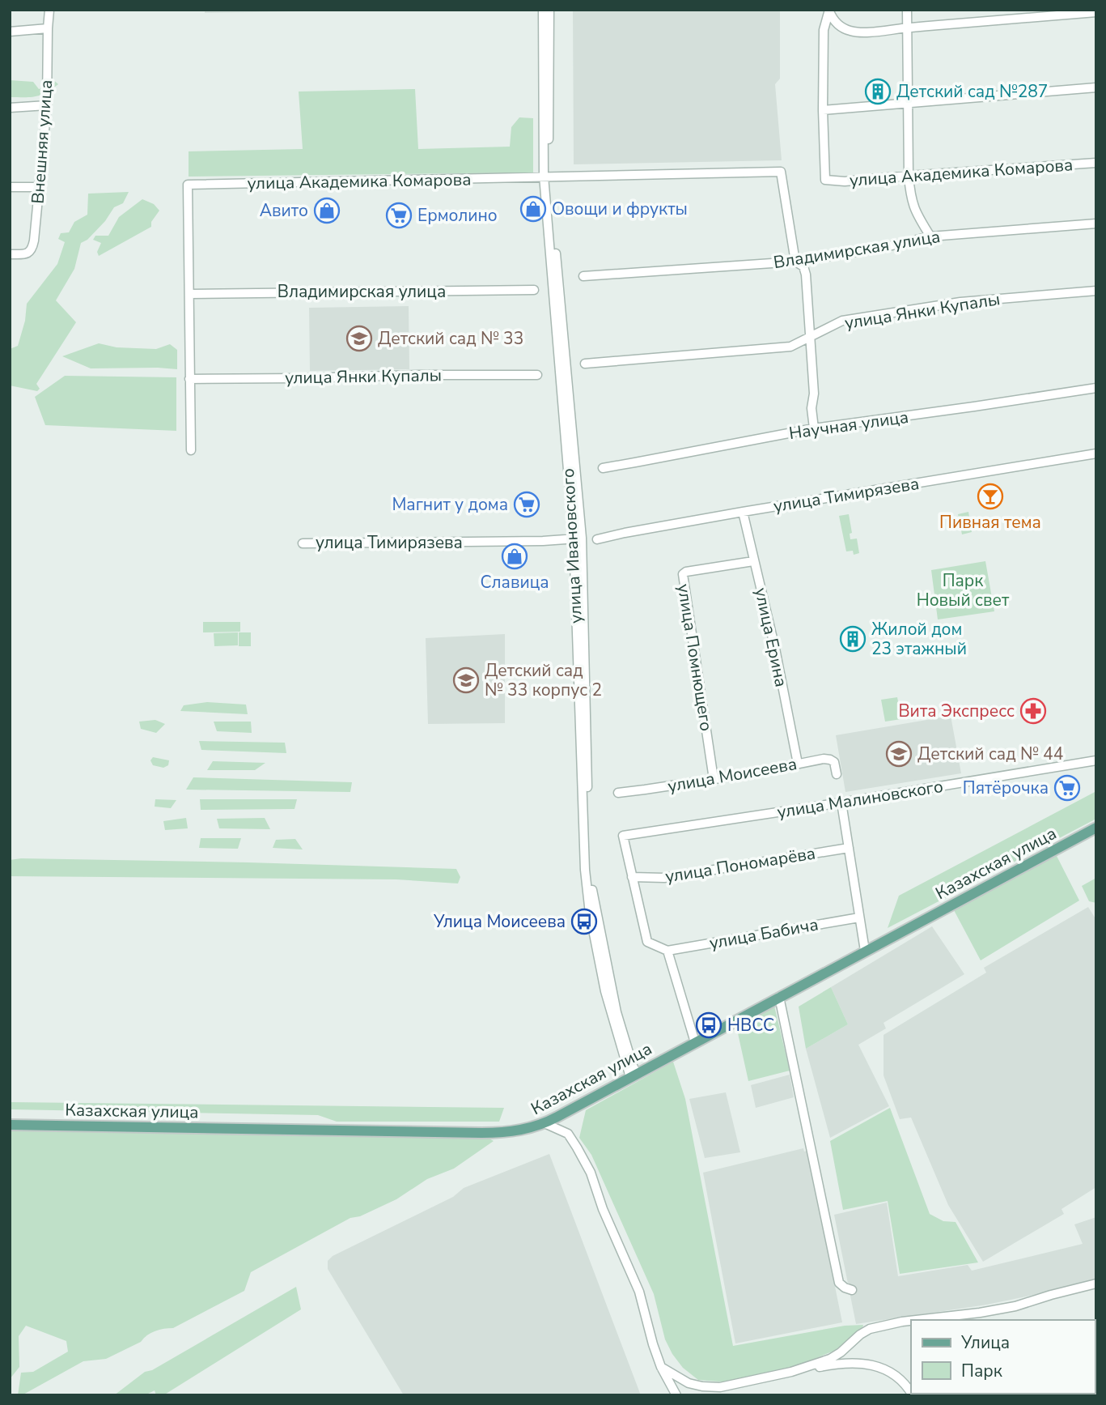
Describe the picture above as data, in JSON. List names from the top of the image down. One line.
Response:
{"streets":{"main road":["Казахская улица"],"street":["Внешняя улица","улица Академика Комарова","Владимирская улица","улица Янки Купалы","Научная улица","улица Тимирязева","улица Ивановского","улица Ерина","улица Помнющего","улица Моисеева","улица Малиновского","улица Пономарёва","улица Бабича"]},"crossings":[["улица Академика Комарова","Владимирская улица"],["улица Академика Комарова","улица Ивановского"],["улица Тимирязева","улица Ивановского"],["улица Тимирязева","улица Ерина"],["улица Ивановского","Казахская улица"],["улица Ерина","улица Помнющего"],["улица Ерина","улица Моисеева"],["улица Помнющего","улица Моисеева"],["улица Малиновского","улица Пономарёва"]],"parks":["Парк Новый свет"],"places":{"building":["Детский сад №287","Жилой дом 23 этажный"],"shop":["Овощи и фрукты","Авито","Славица"],"supermarket":["Ермолино","Магнит у дома","Пятёрочка"],"school or university":["Детский сад № 33","Детский сад № 33 корпус 2","Детский сад № 44"],"bar":["Пивная тема"],"pharmacy":["Вита Экспресс"],"bus stop":["Улица Моисеева","НВСС"]},"legend":["Улица","Парк"]}
